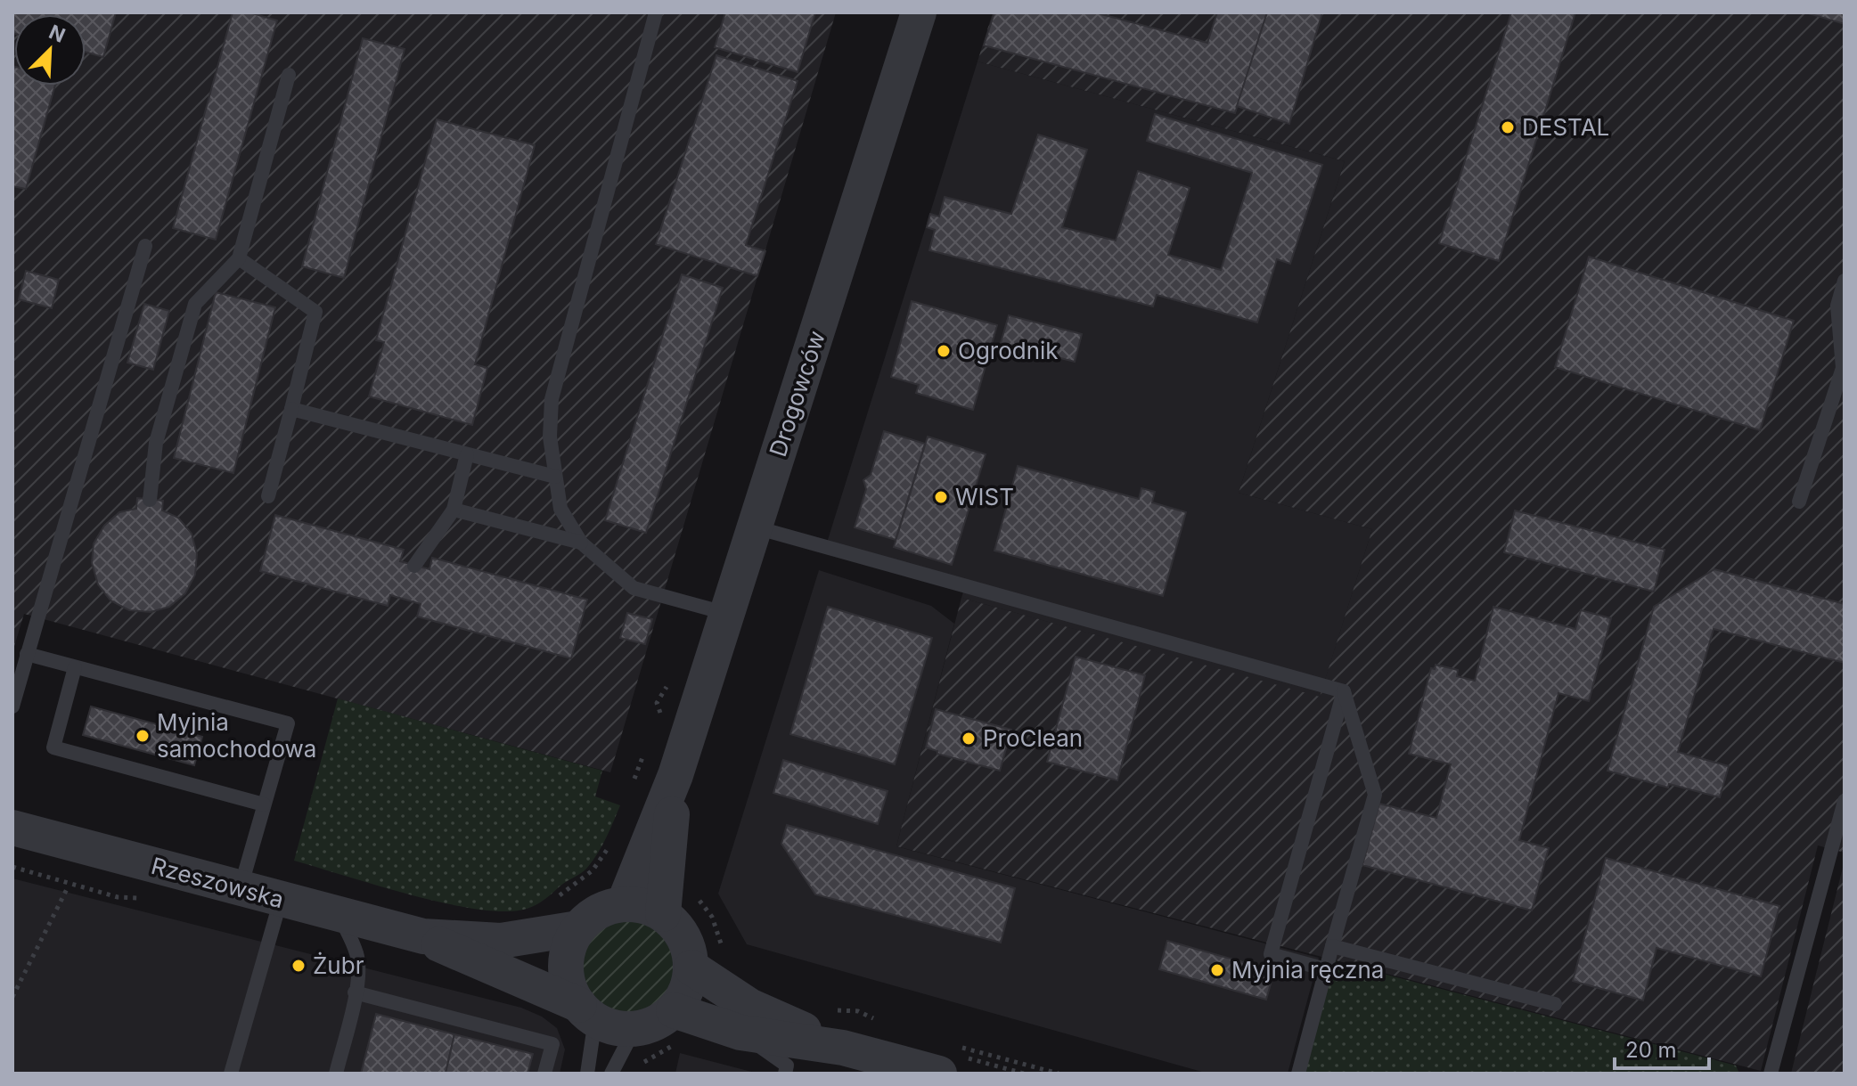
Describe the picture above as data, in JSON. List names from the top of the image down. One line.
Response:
{"streets":{"street":["Drogowców","Rzeszowska"]},"crossings":[["Drogowców","Rzeszowska"]],"places":["DESTAL","Ogrodnik","WIST","Myjnia samochodowa","ProClean","Żubr","Myjnia ręczna"],"scale_bar":"20 m","north":"top right"}
